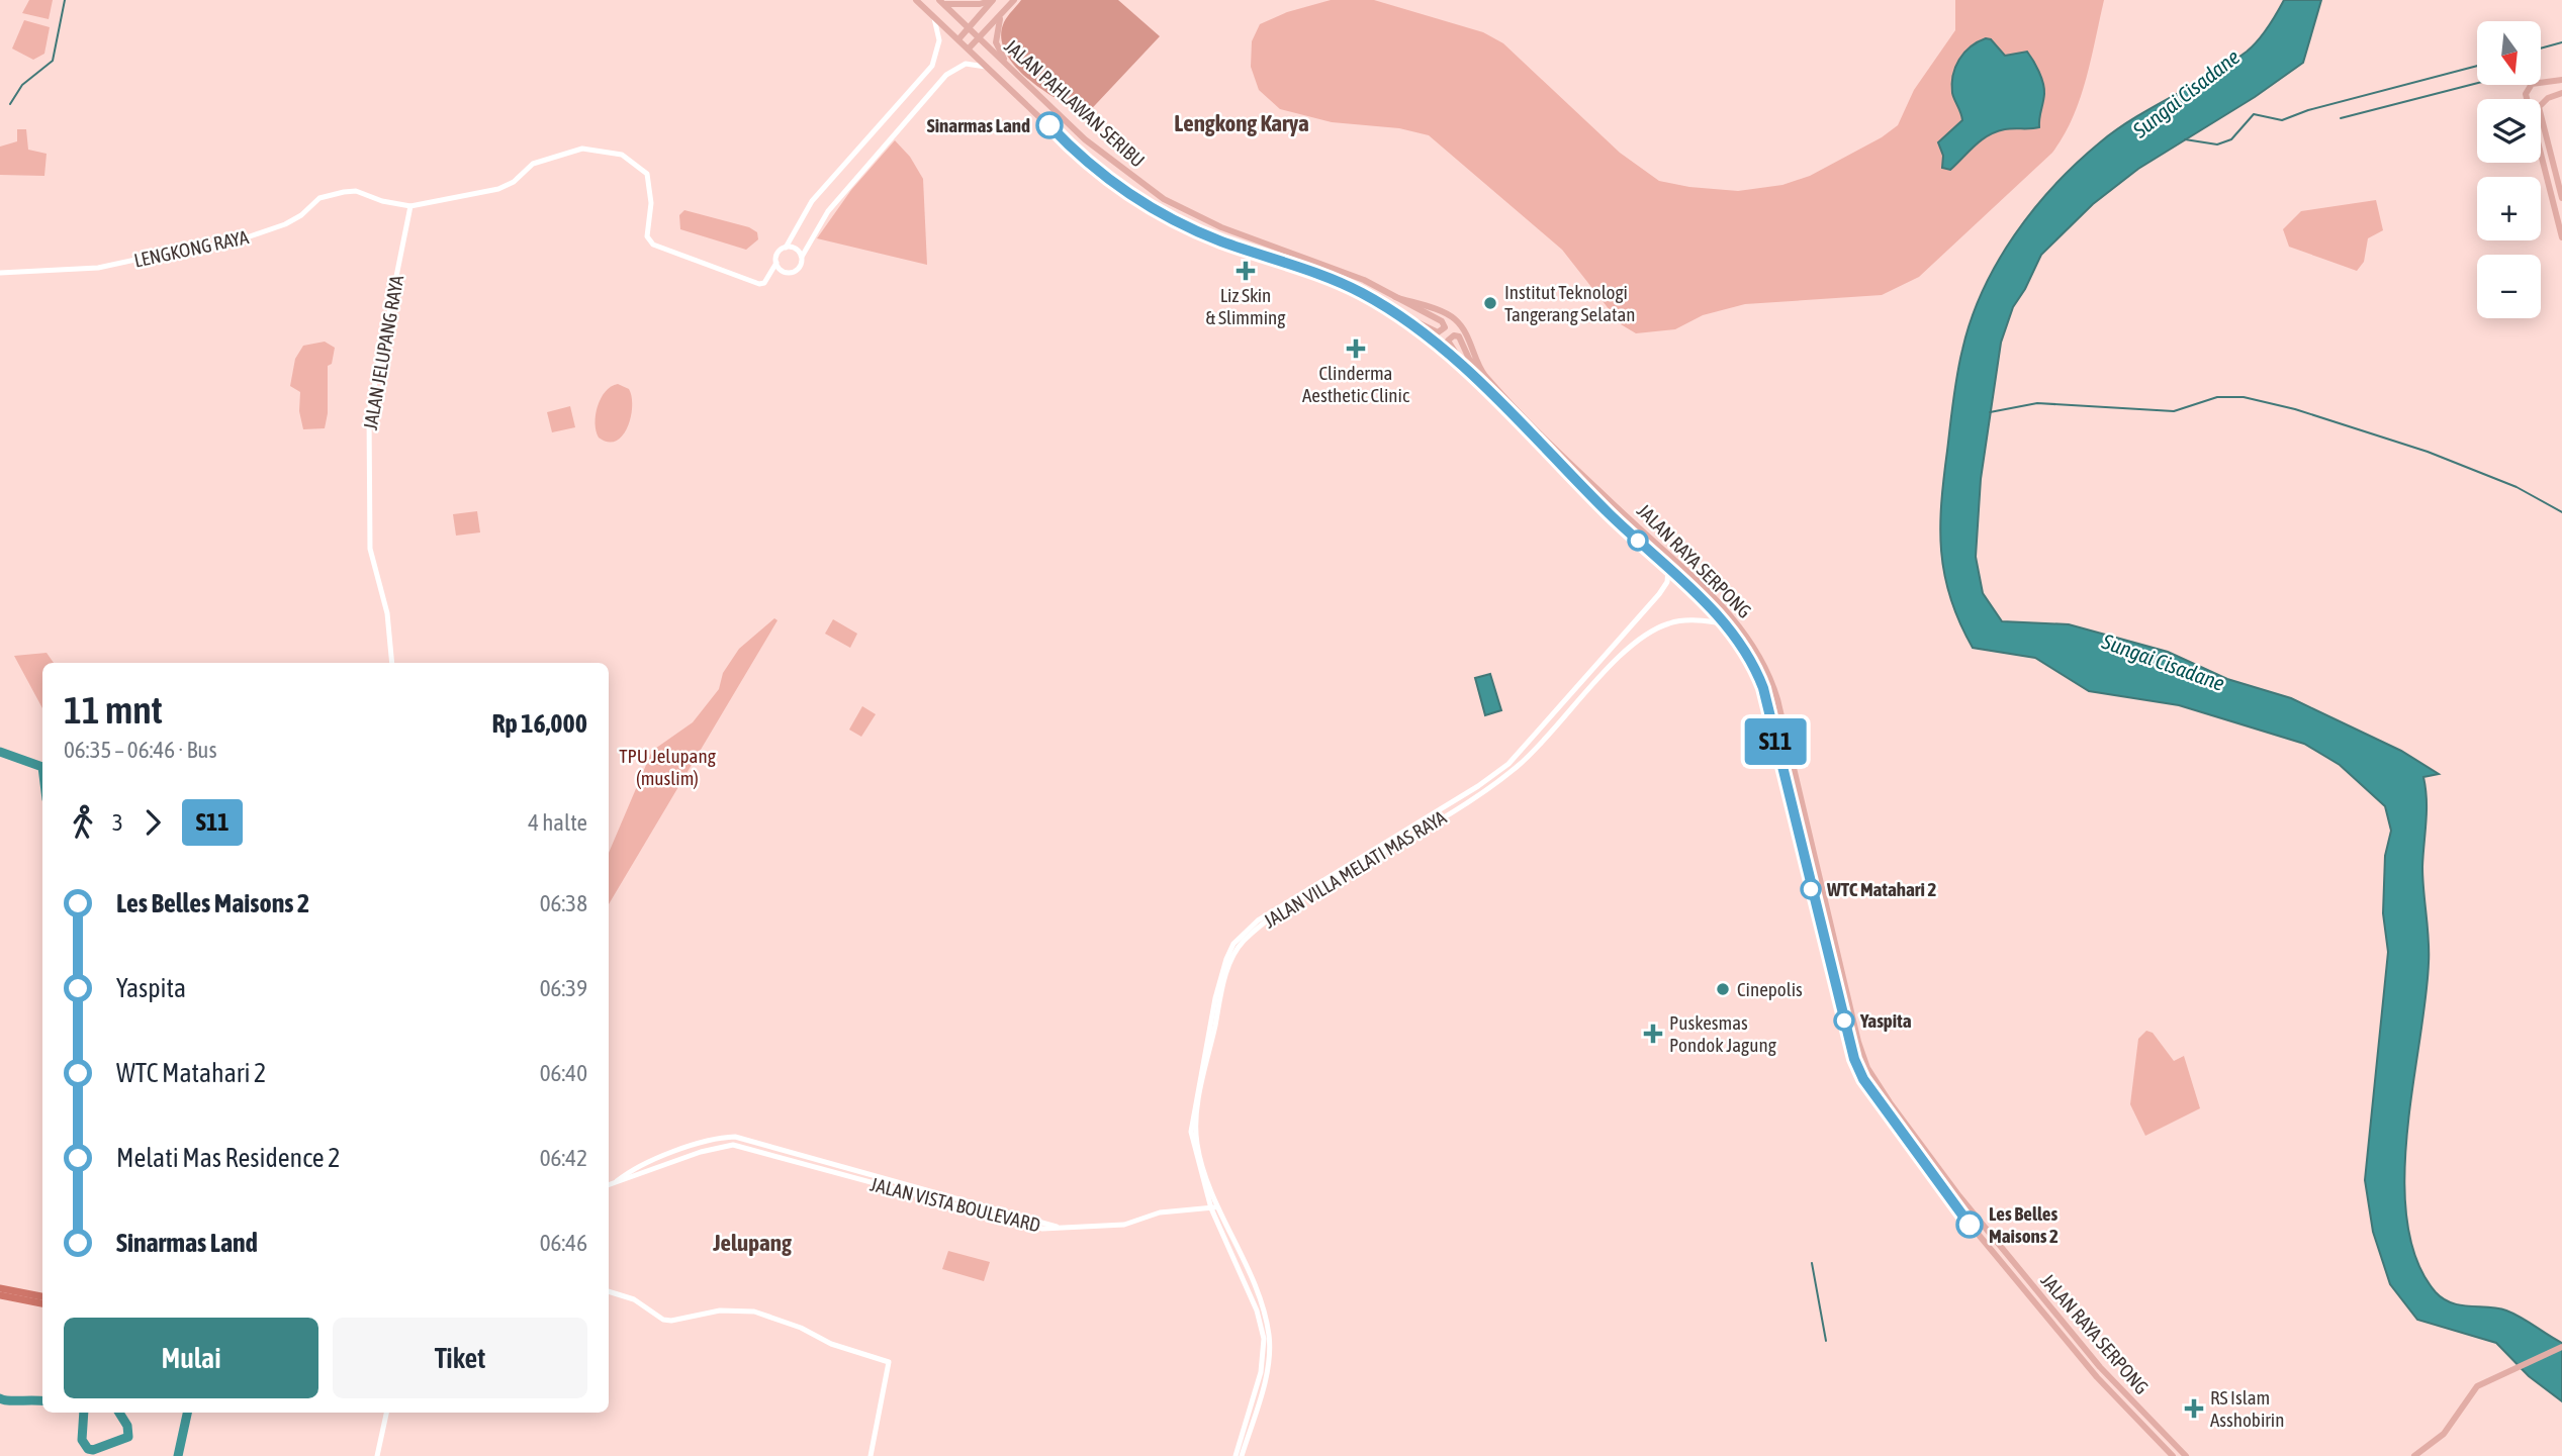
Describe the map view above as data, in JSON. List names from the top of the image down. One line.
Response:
{"streets":{"main road":["JALAN PAHLAWAN SERIBU","JALAN RAYA SERPONG"],"street":["LENGKONG RAYA","JALAN JELUPANG RAYA","JALAN VILLA MELATI MAS RAYA","JALAN VISTA BOULEVARD"]},"crossings":[["JALAN PAHLAWAN SERIBU","JALAN RAYA SERPONG"],["LENGKONG RAYA","JALAN JELUPANG RAYA"],["JALAN RAYA SERPONG","JALAN VILLA MELATI MAS RAYA"]],"districts":["Lengkong Karya","Jelupang"],"water":["Sungai Cisadane"],"parks":["TPU Jelupang (muslim)"],"places":{"other":["Sinarmas Land","Institut Teknologi Tangerang Selatan","WTC Matahari 2","Cinepolis","Yaspita","Les Belles Maisons 2"],"health":["Liz Skin & Slimming","Clinderma Aesthetic Clinic","Puskesmas Pondok Jagung","RS Islam Asshobirin"]},"lines":["bus line S11"],"north":"bottom","page":{"on_map":"S11","map_buttons":["+","−"],"heading":["11 mnt","06:35 – 06:46 · Bus","Rp 16,000"],"legs":["3","S11","4 halte"],"list":[{"name":"Les Belles Maisons 2","value":"06:38"},{"name":"Yaspita","value":"06:39"},{"name":"WTC Matahari 2","value":"06:40"},{"name":"Melati Mas Residence 2","value":"06:42"},{"name":"Sinarmas Land","value":"06:46"}],"buttons":["Mulai","Tiket"]}}
